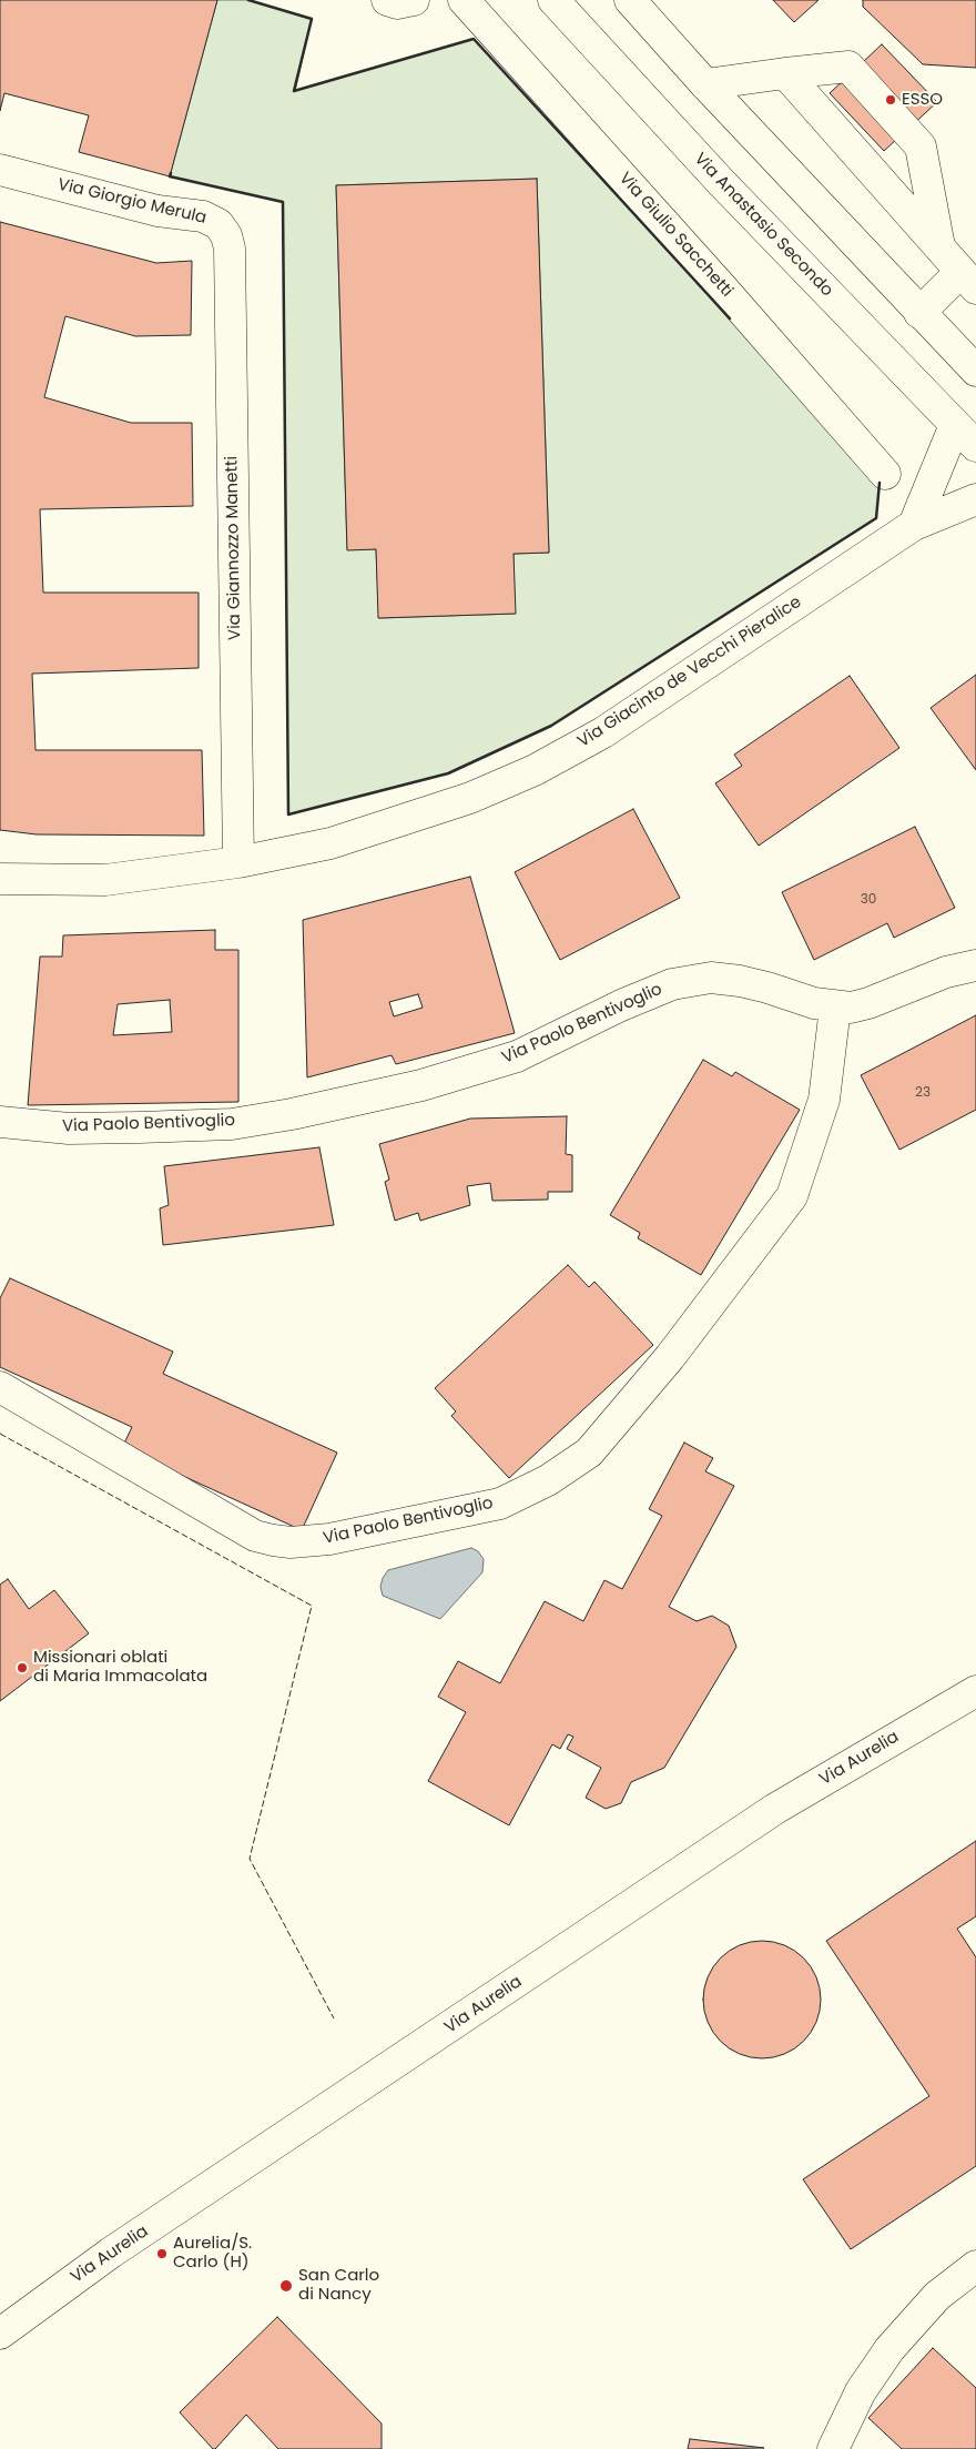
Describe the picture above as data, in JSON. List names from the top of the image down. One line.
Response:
{"streets":{"street":["Via Giorgio Merula","Via Anastasio Secondo","Via Giulio Sacchetti","Via Giannozzo Manetti","Via Giacinto de Vecchi Pieralice","Via Paolo Bentivoglio","Via Aurelia"]},"crossings":[["Via Giorgio Merula","Via Giannozzo Manetti"],["Via Giannozzo Manetti","Via Giacinto de Vecchi Pieralice"]],"places":["ESSO","Missionari oblati di Maria Immacolata","Aurelia/S. Carlo (H)","San Carlo di Nancy"],"house_numbers":["30","23"]}
